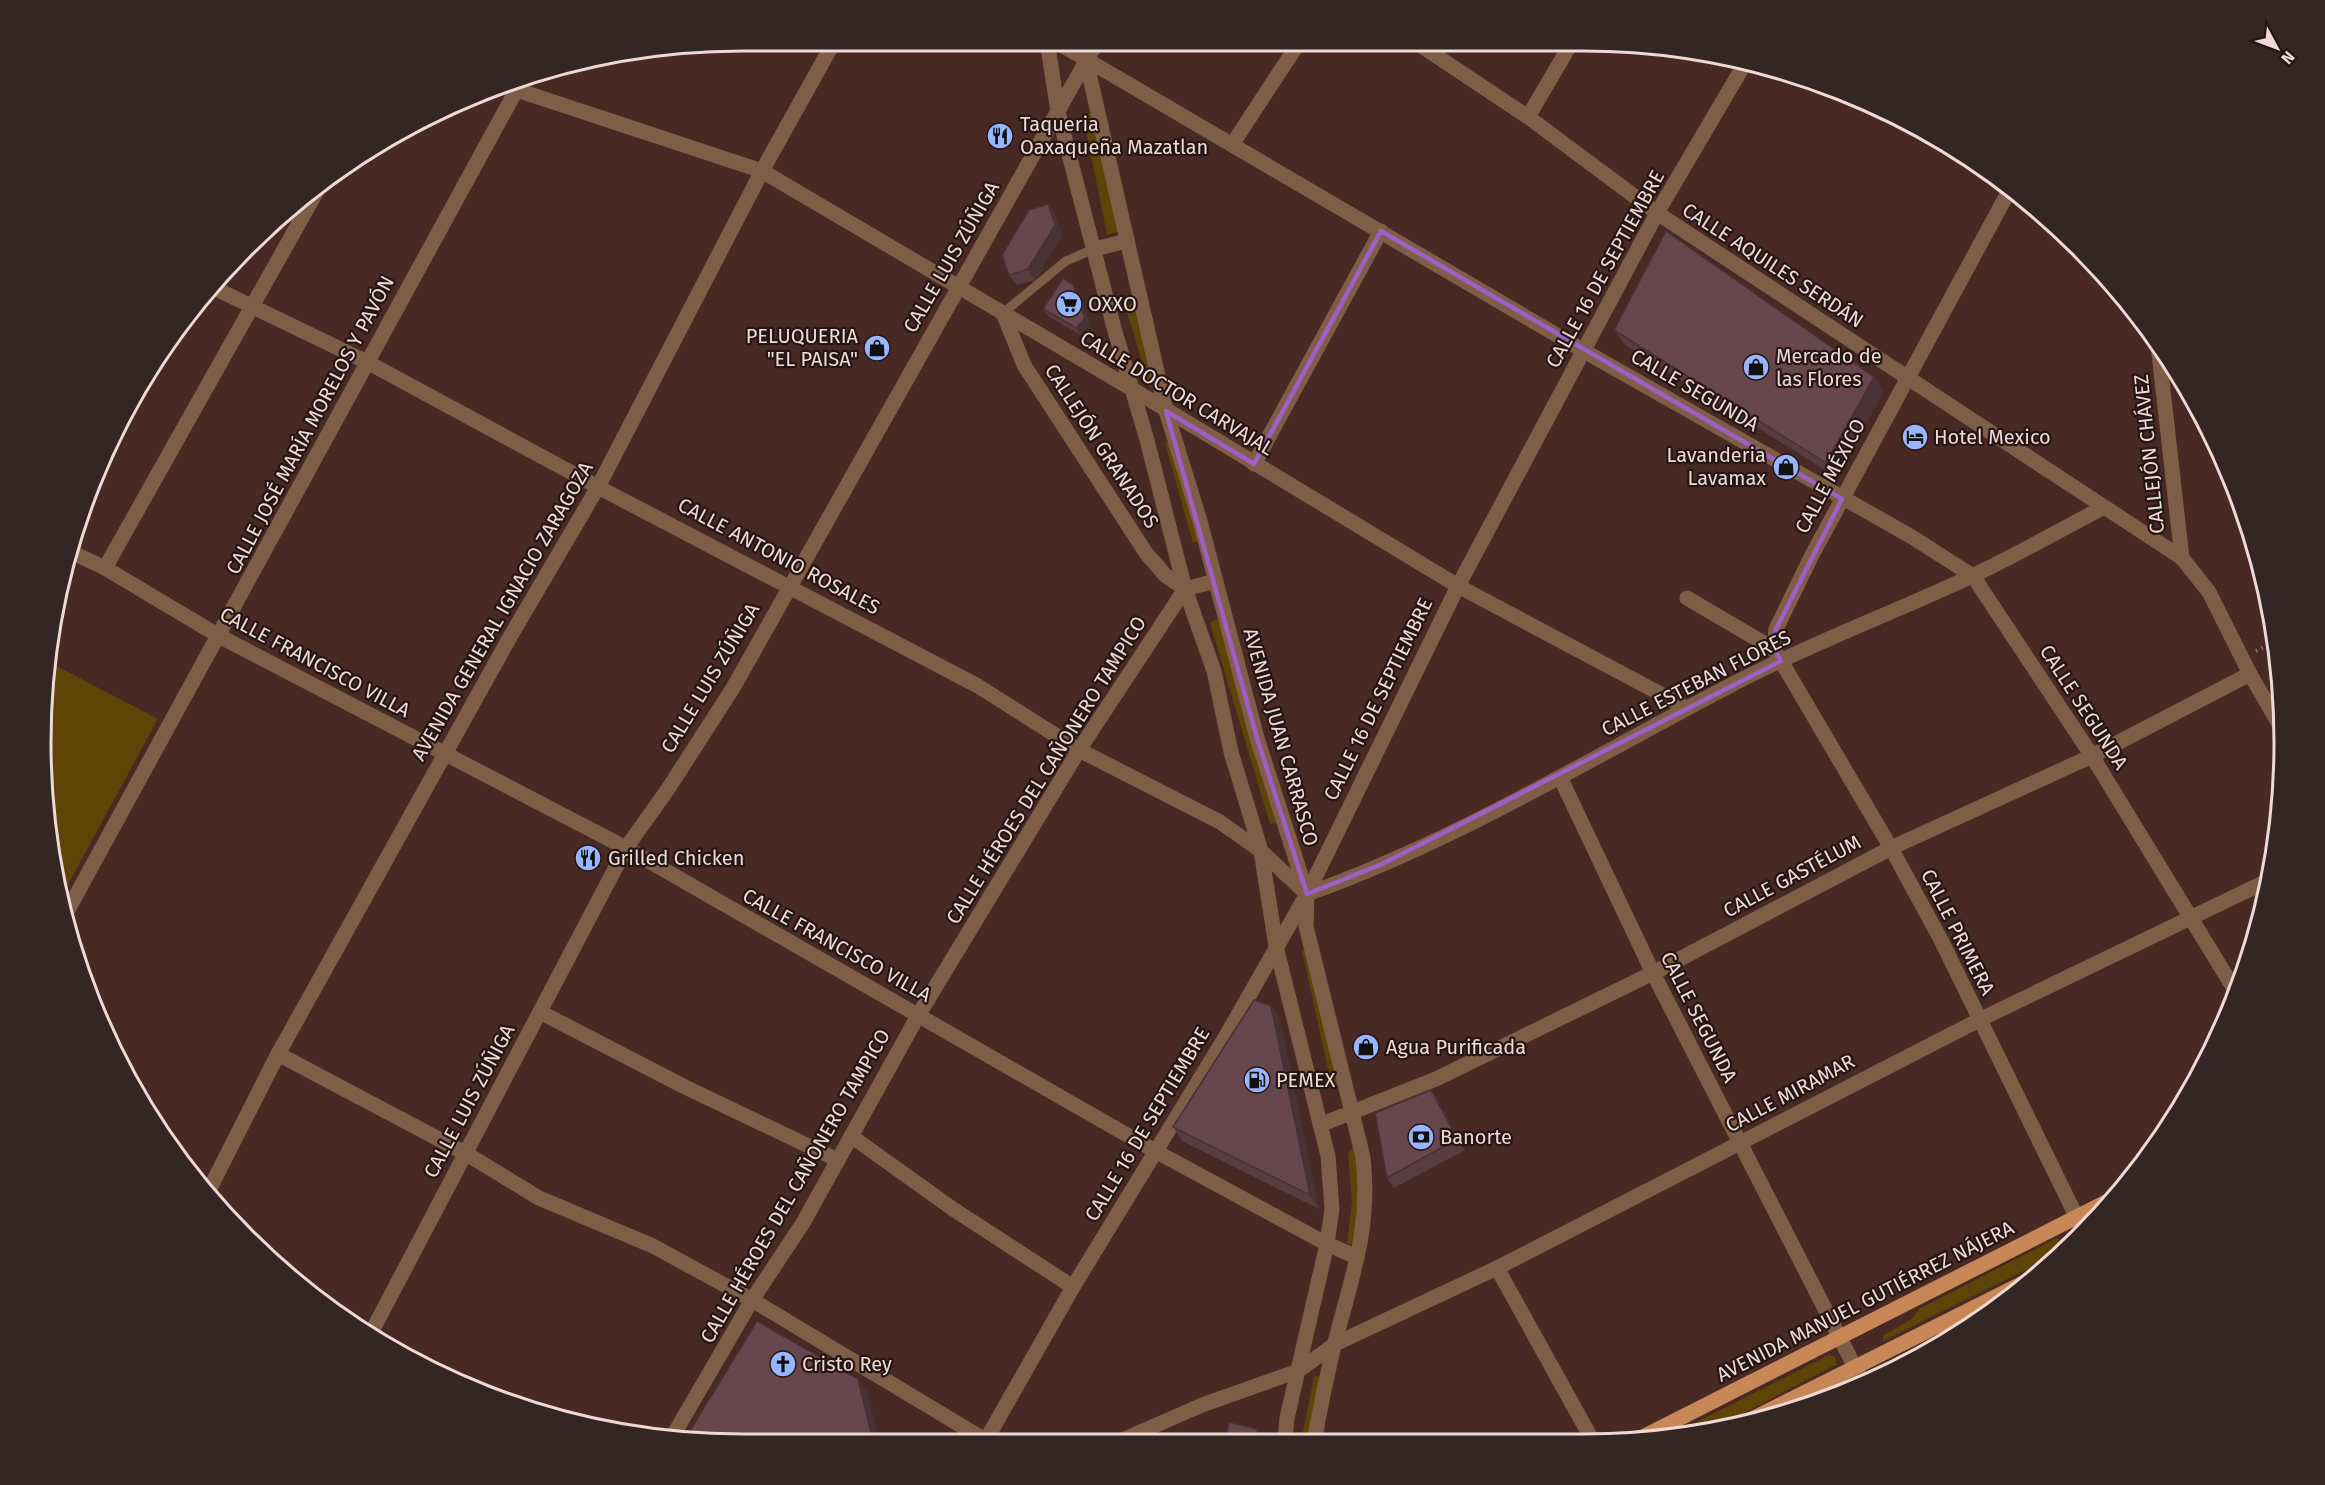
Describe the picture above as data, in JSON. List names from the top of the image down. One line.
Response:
{"streets":{"main road":["AVENIDA MANUEL GUTIÉRREZ NÁJERA"],"street":["CALLE LUIS ZÚÑIGA","CALLE AQUILES SERDÁN","CALLE 16 DE SEPTIEMBRE","CALLE SEGUNDA","CALLE DOCTOR CARVAJAL","CALLE JOSÉ MARÍA MORELOS Y PAVÓN","CALLEJÓN GRANADOS","CALLEJÓN CHÁVEZ","CALLE MÉXICO","CALLE ANTONIO ROSALES","AVENIDA GENERAL IGNACIO ZARAGOZA","CALLE FRANCISCO VILLA","CALLE ESTEBAN FLORES","AVENIDA JUAN CARRASCO","CALLE HÉROES DEL CAÑONERO TAMPICO","CALLE GASTÉLUM","CALLE PRIMERA","CALLE MIRAMAR"]},"crossings":[["CALLE LUIS ZÚÑIGA","CALLE SEGUNDA"],["CALLE LUIS ZÚÑIGA","CALLE DOCTOR CARVAJAL"],["CALLE LUIS ZÚÑIGA","CALLE ANTONIO ROSALES"],["CALLE LUIS ZÚÑIGA","CALLE FRANCISCO VILLA"],["CALLE LUIS ZÚÑIGA","AVENIDA JUAN CARRASCO"],["CALLE AQUILES SERDÁN","CALLE 16 DE SEPTIEMBRE"],["CALLE AQUILES SERDÁN","CALLEJÓN CHÁVEZ"],["CALLE AQUILES SERDÁN","CALLE MÉXICO"],["CALLE AQUILES SERDÁN","CALLE ESTEBAN FLORES"],["CALLE AQUILES SERDÁN","CALLE GASTÉLUM"],["CALLE 16 DE SEPTIEMBRE","CALLE SEGUNDA"],["CALLE 16 DE SEPTIEMBRE","CALLE DOCTOR CARVAJAL"],["CALLE 16 DE SEPTIEMBRE","CALLE ANTONIO ROSALES"],["CALLE 16 DE SEPTIEMBRE","CALLE FRANCISCO VILLA"],["CALLE 16 DE SEPTIEMBRE","CALLE ESTEBAN FLORES"],["CALLE 16 DE SEPTIEMBRE","AVENIDA JUAN CARRASCO"],["CALLE SEGUNDA","CALLE MÉXICO"],["CALLE SEGUNDA","CALLE ESTEBAN FLORES"],["CALLE SEGUNDA","AVENIDA JUAN CARRASCO"],["CALLE SEGUNDA","CALLE GASTÉLUM"],["CALLE SEGUNDA","CALLE MIRAMAR"],["CALLE SEGUNDA","AVENIDA MANUEL GUTIÉRREZ NÁJERA"],["CALLE DOCTOR CARVAJAL","CALLEJÓN GRANADOS"],["CALLE DOCTOR CARVAJAL","AVENIDA GENERAL IGNACIO ZARAGOZA"],["CALLE DOCTOR CARVAJAL","CALLE ESTEBAN FLORES"],["CALLE DOCTOR CARVAJAL","AVENIDA JUAN CARRASCO"],["CALLE JOSÉ MARÍA MORELOS Y PAVÓN","CALLE ANTONIO ROSALES"],["CALLE JOSÉ MARÍA MORELOS Y PAVÓN","CALLE FRANCISCO VILLA"],["CALLEJÓN GRANADOS","CALLE HÉROES DEL CAÑONERO TAMPICO"],["CALLE MÉXICO","CALLE ESTEBAN FLORES"],["CALLE MÉXICO","CALLE PRIMERA"],["CALLE ANTONIO ROSALES","AVENIDA GENERAL IGNACIO ZARAGOZA"],["CALLE ANTONIO ROSALES","CALLE ESTEBAN FLORES"],["CALLE ANTONIO ROSALES","AVENIDA JUAN CARRASCO"],["CALLE ANTONIO ROSALES","CALLE HÉROES DEL CAÑONERO TAMPICO"],["AVENIDA GENERAL IGNACIO ZARAGOZA","CALLE FRANCISCO VILLA"],["CALLE FRANCISCO VILLA","AVENIDA JUAN CARRASCO"],["CALLE FRANCISCO VILLA","CALLE HÉROES DEL CAÑONERO TAMPICO"],["CALLE ESTEBAN FLORES","AVENIDA JUAN CARRASCO"],["CALLE ESTEBAN FLORES","CALLE PRIMERA"],["AVENIDA JUAN CARRASCO","CALLE GASTÉLUM"],["AVENIDA JUAN CARRASCO","CALLE MIRAMAR"],["CALLE GASTÉLUM","CALLE PRIMERA"],["CALLE PRIMERA","CALLE MIRAMAR"]],"places":{"restaurant":["Taqueria Oaxaqueña Mazatlan","Grilled Chicken"],"supermarket":["OXXO"],"shop":["PELUQUERIA \"EL PAISA\"","Mercado de las Flores","Lavanderia Lavamax","Agua Purificada"],"hotel":["Hotel Mexico"],"fuel station":["PEMEX"],"bank":["Banorte"],"church":["Cristo Rey"]},"north":"bottom right"}
